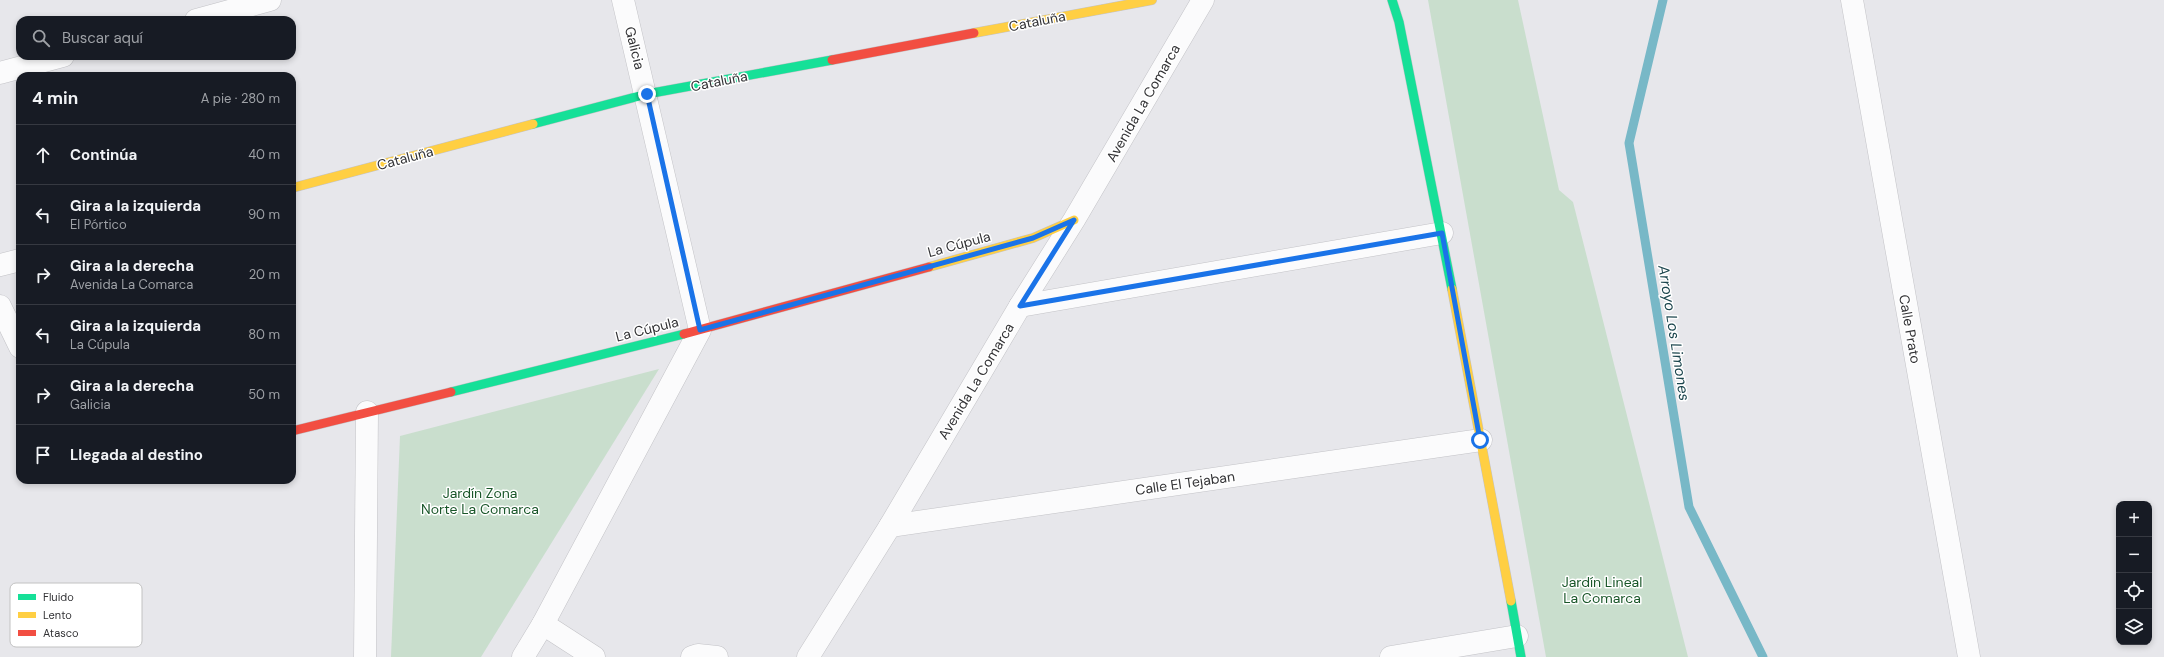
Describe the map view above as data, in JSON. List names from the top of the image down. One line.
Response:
{"streets":{"street":["Cataluña","Galicia","Avenida La Comarca","La Cúpula","Calle Prato","Calle El Tejaban"]},"crossings":[["Cataluña","Galicia"],["Galicia","La Cúpula"],["Avenida La Comarca","La Cúpula"],["Avenida La Comarca","Calle El Tejaban"]],"water":["Arroyo Los Limones"],"parks":["Jardín Zona Norte La Comarca","Jardín Lineal La Comarca"],"legend":["Fluido","Lento","Atasco"],"page":{"search":"Buscar aquí","heading":["4 min","A pie · 280 m"],"list":[["Continúa","40 m"],["Gira a la izquierda","El Pórtico","90 m"],["Gira a la derecha","Avenida La Comarca","20 m"],["Gira a la izquierda","La Cúpula","80 m"],["Gira a la derecha","Galicia","50 m"],"Llegada al destino"],"map_buttons":["+","−"]}}
